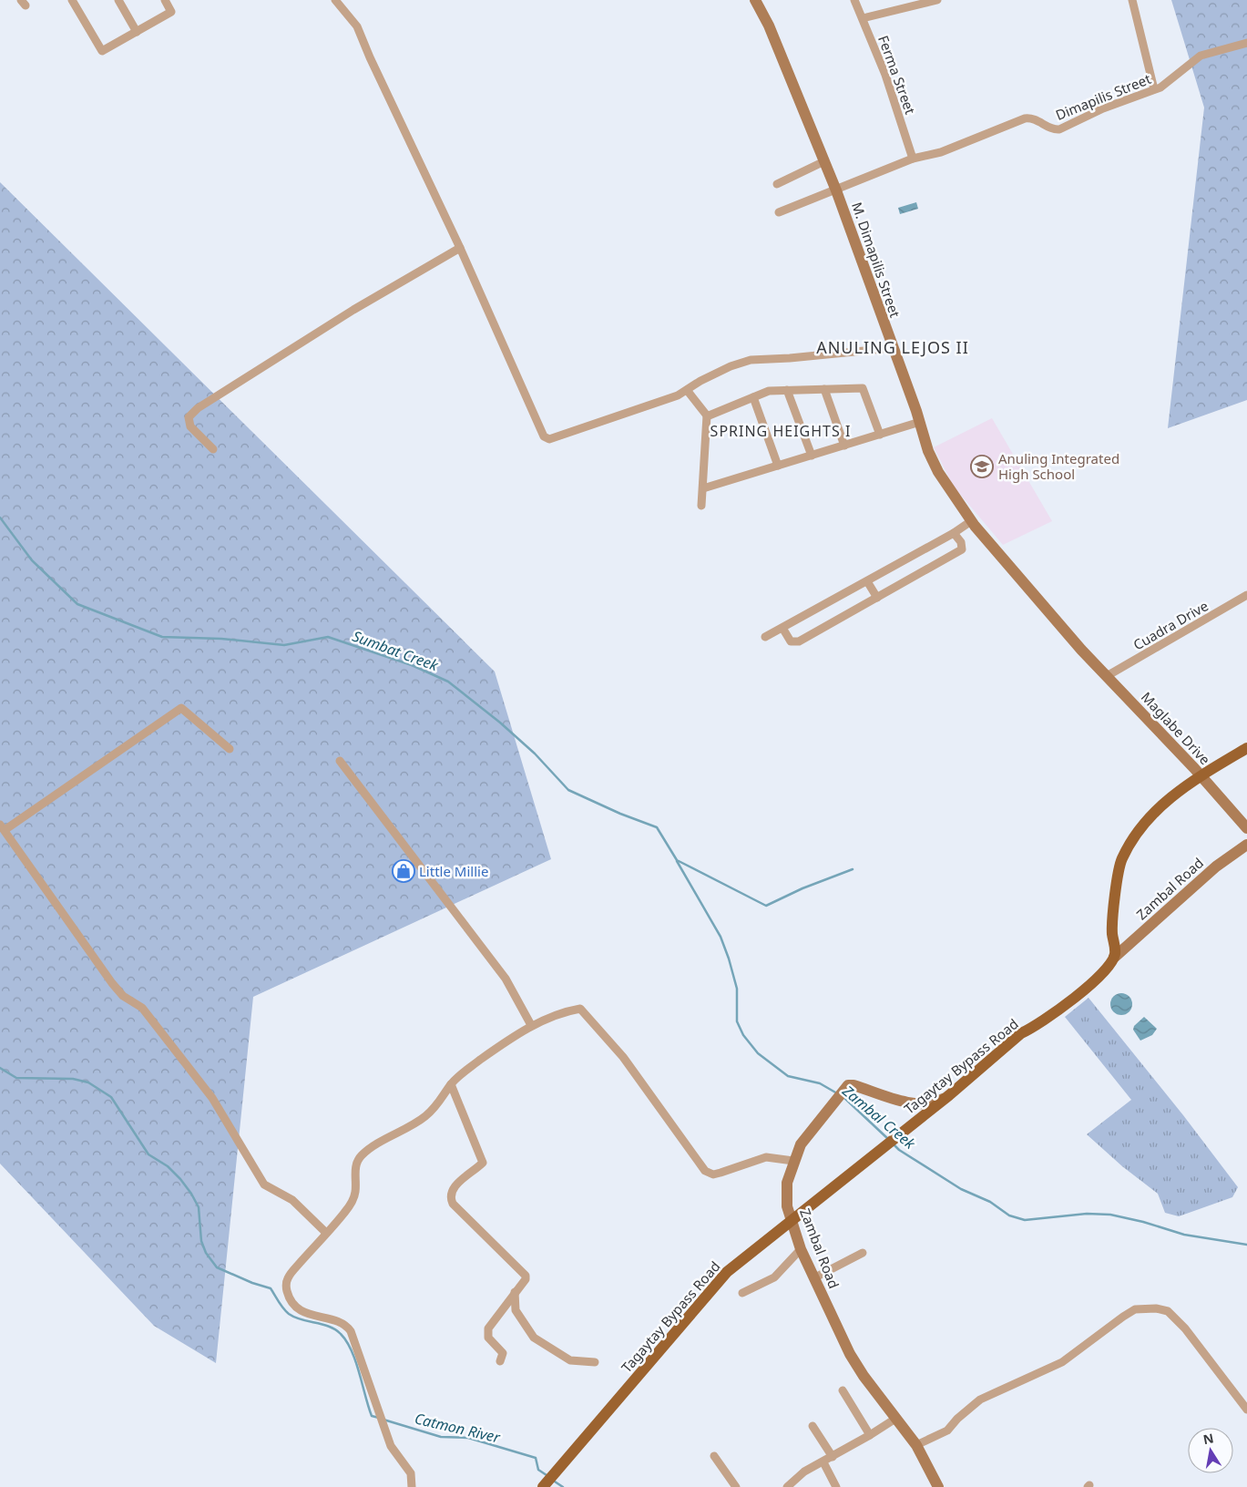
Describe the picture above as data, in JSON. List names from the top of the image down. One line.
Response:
{"streets":{"main road":["M. Dimapilis Street","Maglabe Drive","Zambal Road","Tagaytay Bypass Road"],"street":["Ferma Street","Dimapilis Street","Cuadra Drive"]},"crossings":[["Ferma Street","Dimapilis Street"],["Dimapilis Street","M. Dimapilis Street"],["M. Dimapilis Street","Maglabe Drive"],["Cuadra Drive","Maglabe Drive"],["Zambal Road","Tagaytay Bypass Road"]],"districts":["ANULING LEJOS II","SPRING HEIGHTS I"],"water":["Sumbat Creek","Zambal Creek","Catmon River"],"places":{"school or university":["Anuling Integrated High School"],"shop":["Little Millie"]},"north":"top"}
